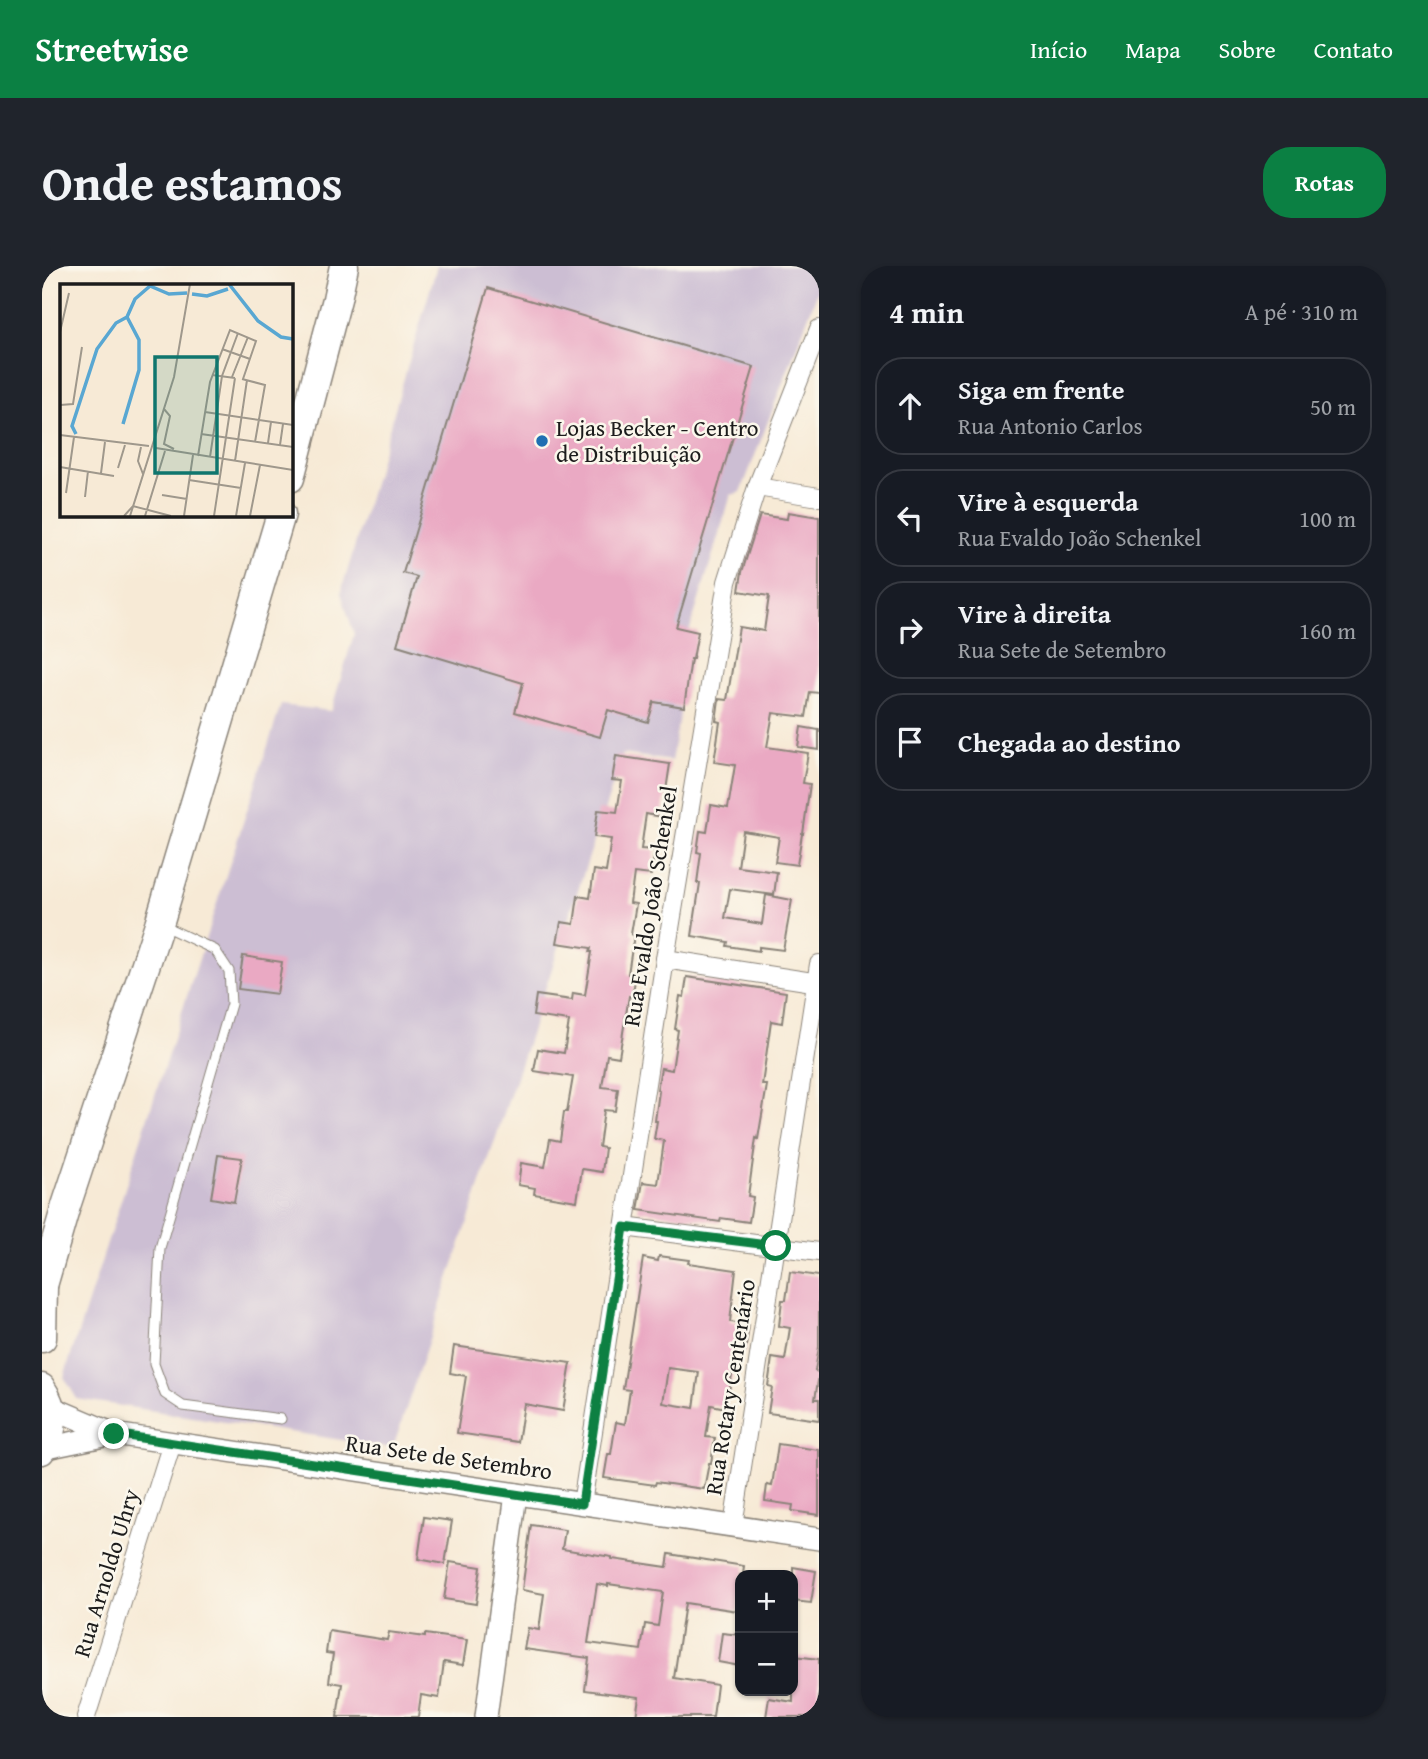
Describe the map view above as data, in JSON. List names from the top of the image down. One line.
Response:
{"streets":{"street":["Rua Evaldo João Schenkel","Rua Rotary Centenário","Rua Sete de Setembro","Rua Arnoldo Uhry"]},"crossings":[["Rua Evaldo João Schenkel","Rua Sete de Setembro"],["Rua Rotary Centenário","Rua Sete de Setembro"],["Rua Sete de Setembro","Rua Arnoldo Uhry"]],"places":["Lojas Becker - Centro de Distribuição"],"page":{"header":"Streetwise","nav":["Início","Mapa","Sobre","Contato"],"title":"Onde estamos","buttons":"Rotas","heading":["4 min","A pé · 310 m"],"list":[["Siga em frente","Rua Antonio Carlos","50 m"],["Vire à esquerda","Rua Evaldo João Schenkel","100 m"],["Vire à direita","Rua Sete de Setembro","160 m"],"Chegada ao destino"],"map_buttons":["+","−"]}}
